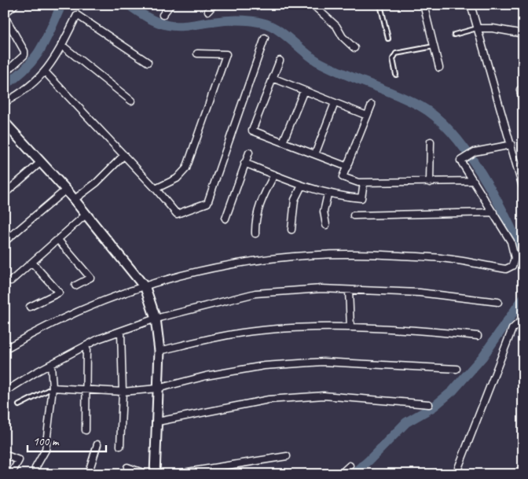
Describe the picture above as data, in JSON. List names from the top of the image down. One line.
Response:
{"scale_bar":"100 m"}
